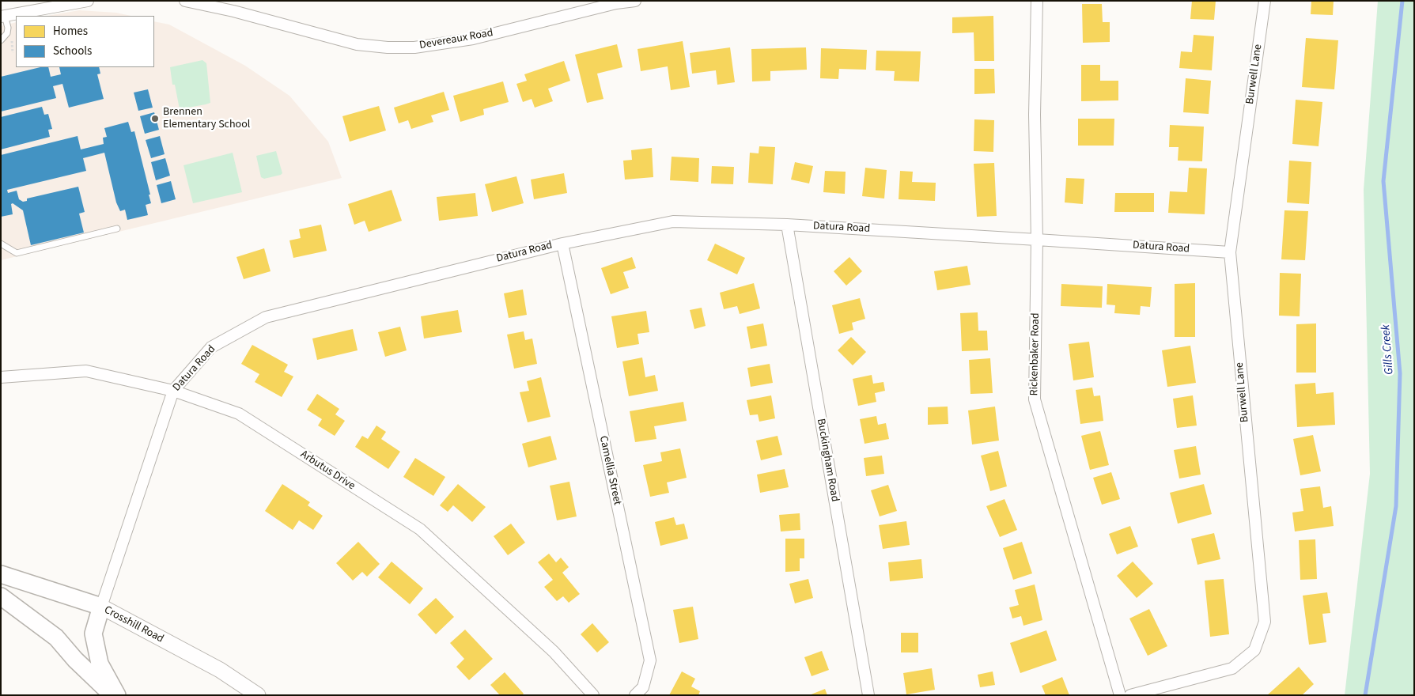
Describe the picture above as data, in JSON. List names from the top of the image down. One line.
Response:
{"streets":{"main road":["Datura Road","Crosshill Road"],"street":["Devereaux Road","Burwell Lane","Rickenbaker Road","Buckingham Road","Arbutus Drive","Camellia Street"]},"crossings":[["Burwell Lane","Datura Road"],["Datura Road","Rickenbaker Road"],["Datura Road","Buckingham Road"],["Datura Road","Arbutus Drive"],["Datura Road","Camellia Street"],["Datura Road","Crosshill Road"]],"water":["Gills Creek"],"places":["Brennen Elementary School"],"legend":["Homes","Schools"]}
